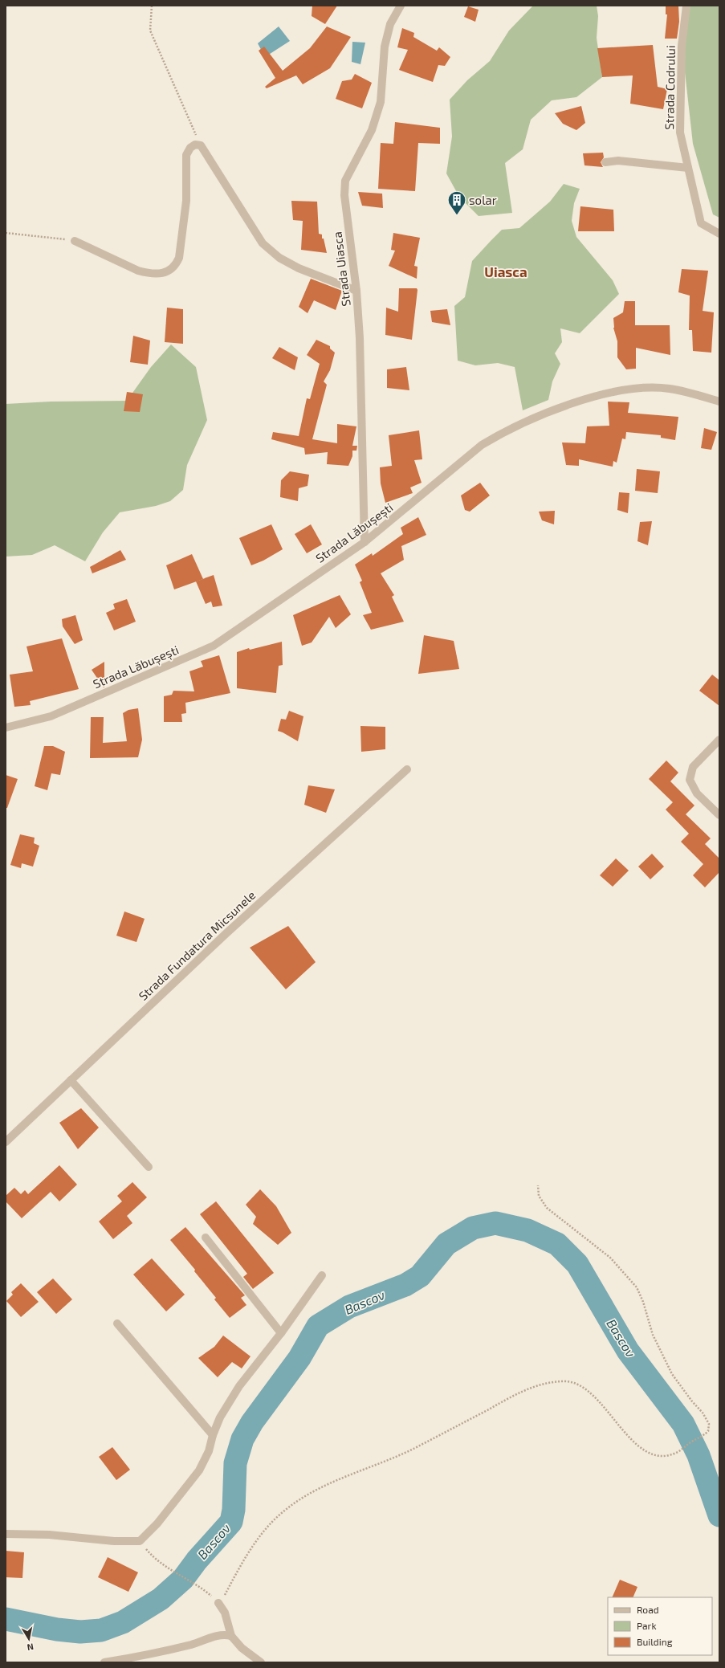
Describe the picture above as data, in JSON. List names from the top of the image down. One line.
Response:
{"streets":{"street":["Strada Codrului","Strada Uiasca","Strada Lăbușești","Strada Fundatura Micsunele"]},"crossings":[["Strada Uiasca","Strada Lăbușești"]],"districts":["Uiasca"],"water":["Bascov"],"places":{"building":["solar"]},"legend":["Road","Park","Building"],"north":"bottom"}
